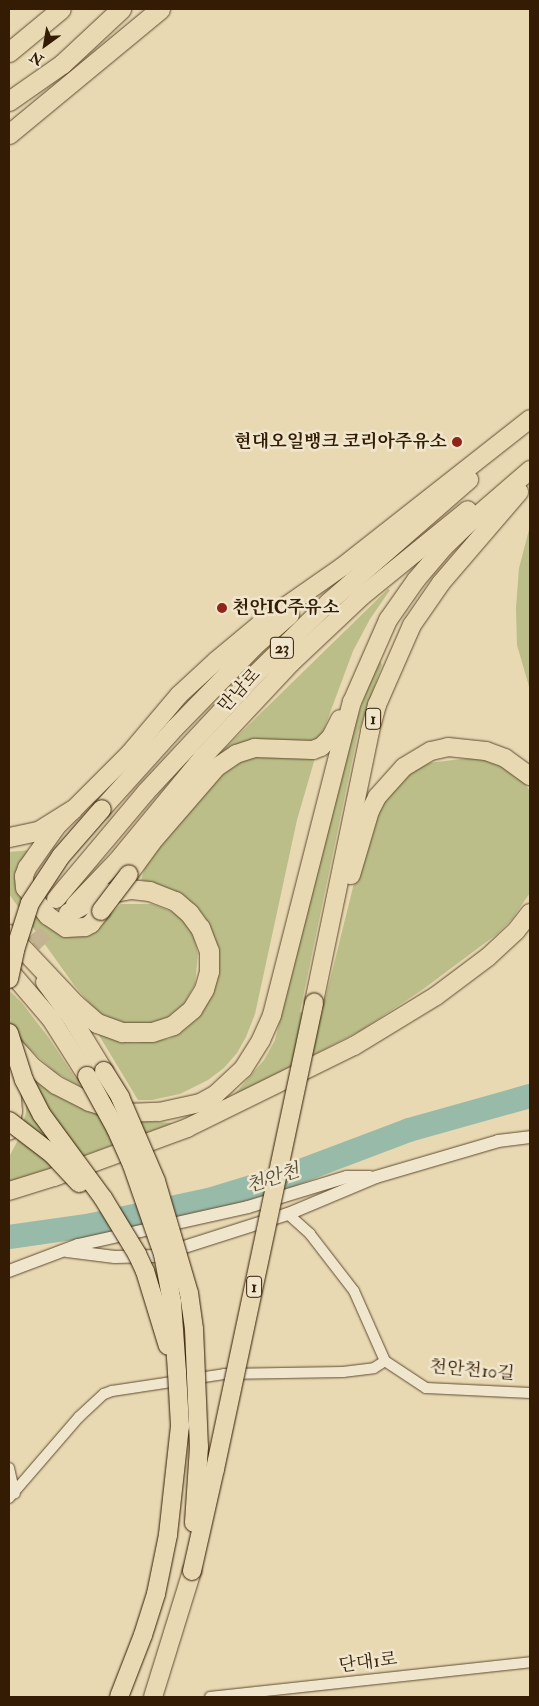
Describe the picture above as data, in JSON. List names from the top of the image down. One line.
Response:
{"streets":{"highway":["23","만남로","1"],"street":["천안천10길","단대1로"]},"water":["천안천"],"places":["현대오일뱅크 코리아주유소","천안IC주유소"],"north":"bottom left"}
